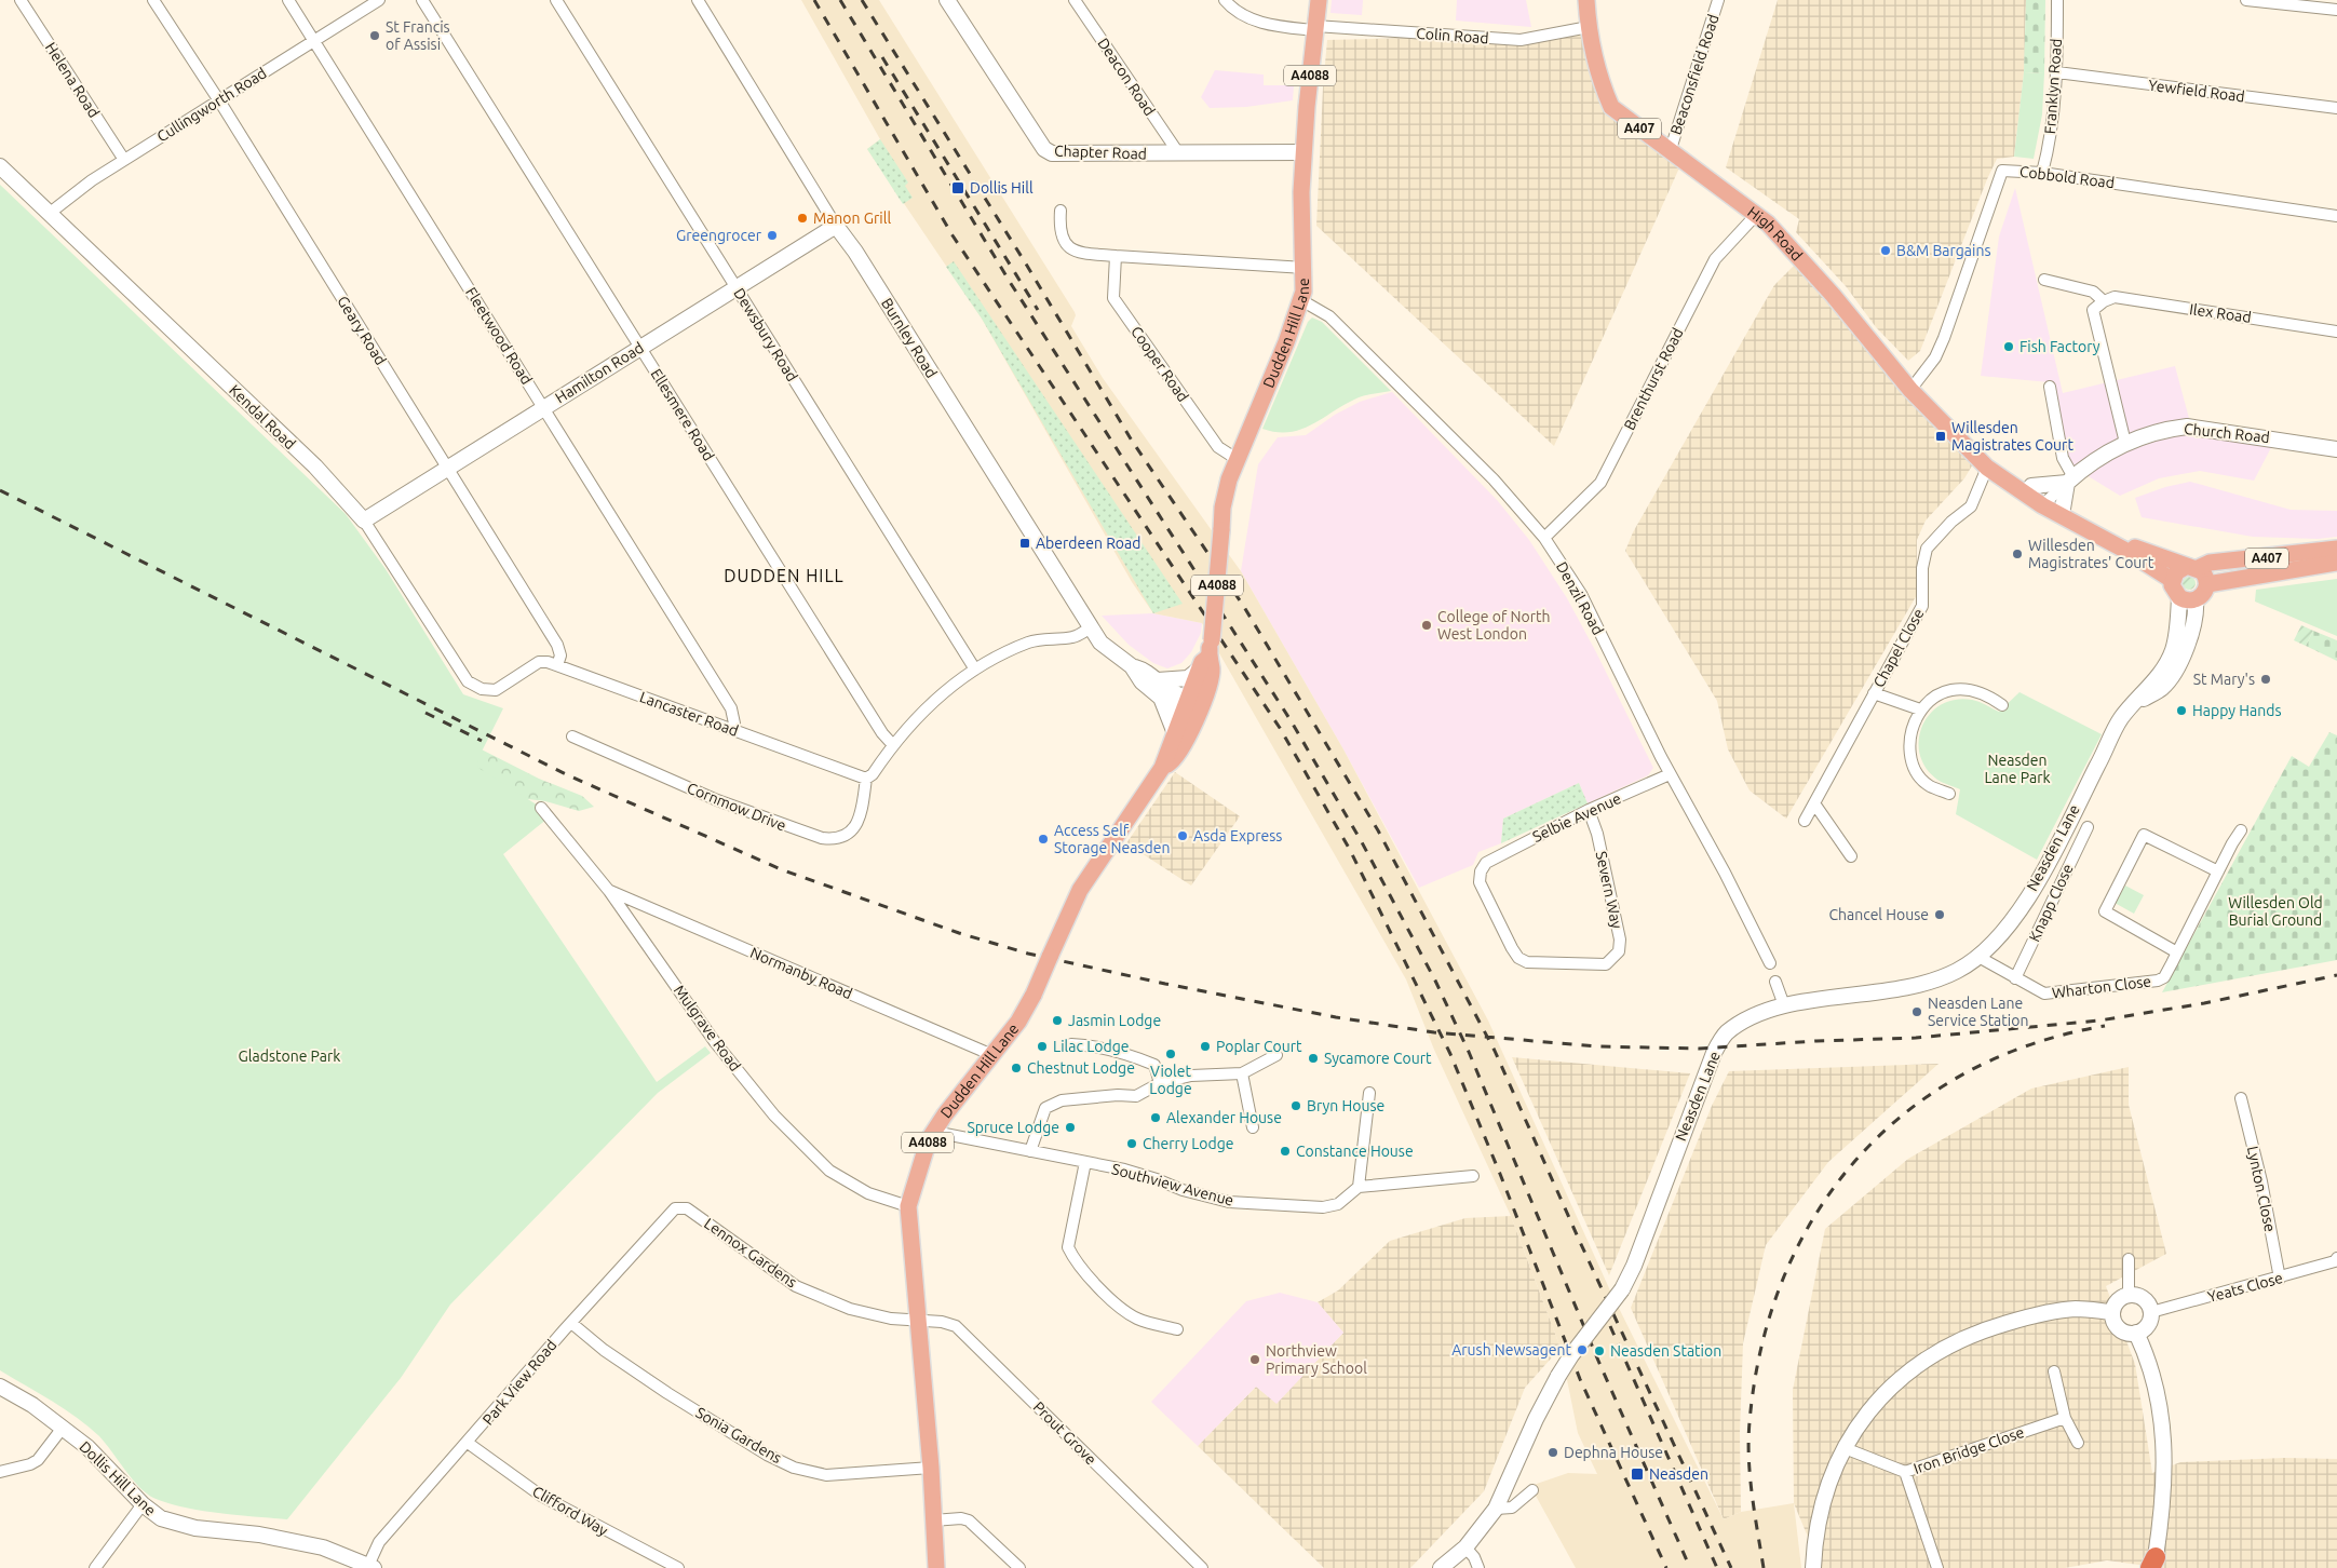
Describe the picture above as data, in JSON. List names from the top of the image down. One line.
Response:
{"streets":{"main road":["A4088","A407","High Road","Dudden Hill Lane"],"street":["Colin Road","Beaconsfield Road","Deacon Road","Helena Road","Franklyn Road","Yewfield Road","Cullingworth Road","Chapter Road","Cobbold Road","Ilex Road","Geary Road","Dewsbury Road","Fleetwood Road","Burnley Road","Cooper Road","Hamilton Road","Brenthurst Road","Ellesmere Road","Kendal Road","Church Road","Denzil Road","Chapel Close","Lancaster Road","Cornmow Drive","Selbie Avenue","Neasden Lane","Severn Way","Knapp Close","Normanby Road","Wharton Close","Mulgrave Road","Southview Avenue","Lynton Close","Lennox Gardens","Yeats Close","Park View Road","Prout Grove","Sonia Gardens","Iron Bridge Close","Dollis Hill Lane","Clifford Way"]},"crossings":[["Colin Road","High Road"],["Colin Road","Dudden Hill Lane"],["Beaconsfield Road","High Road"],["Deacon Road","Chapter Road"],["Helena Road","Cullingworth Road"],["Franklyn Road","Yewfield Road"],["Franklyn Road","Cobbold Road"],["Cullingworth Road","Geary Road"],["Cullingworth Road","Fleetwood Road"],["Cullingworth Road","Kendal Road"],["A407","High Road"],["A407","Neasden Lane"],["Chapter Road","Dudden Hill Lane"],["Cobbold Road","High Road"],["High Road","Brenthurst Road"],["High Road","Church Road"],["High Road","Chapel Close"],["High Road","Neasden Lane"],["Geary Road","Hamilton Road"],["Geary Road","Lancaster Road"],["Dudden Hill Lane","Burnley Road"],["Dudden Hill Lane","Cooper Road"],["Dudden Hill Lane","Denzil Road"],["Dudden Hill Lane","Normanby Road"],["Dudden Hill Lane","Mulgrave Road"],["Dudden Hill Lane","Southview Avenue"],["Dudden Hill Lane","Lennox Gardens"],["Dudden Hill Lane","Prout Grove"],["Dudden Hill Lane","Sonia Gardens"],["Dewsbury Road","Hamilton Road"],["Fleetwood Road","Hamilton Road"],["Fleetwood Road","Lancaster Road"],["Burnley Road","Hamilton Road"],["Hamilton Road","Ellesmere Road"],["Hamilton Road","Kendal Road"],["Brenthurst Road","Denzil Road"],["Kendal Road","Lancaster Road"],["Denzil Road","Selbie Avenue"],["Lancaster Road","Cornmow Drive"],["Selbie Avenue","Severn Way"],["Neasden Lane","Wharton Close"],["Knapp Close","Wharton Close"],["Normanby Road","Mulgrave Road"],["Lynton Close","Yeats Close"],["Lennox Gardens","Park View Road"],["Lennox Gardens","Prout Grove"],["Park View Road","Sonia Gardens"],["Park View Road","Dollis Hill Lane"],["Park View Road","Clifford Way"]],"districts":["DUDDEN HILL"],"parks":["Neasden Lane Park","Willesden Old Burial Ground","Gladstone Park"],"places":{"other":["St Francis of Assisi","Manon Grill","Greengrocer","B&M Bargains","Fish Factory","Willesden Magistrates' Court","College of North West London","St Mary's","Happy Hands","Asda Express","Access Self Storage Neasden","Chancel House","Neasden Lane Service Station","Jasmin Lodge","Lilac Lodge","Poplar Court","Violet Lodge","Sycamore Court","Chestnut Lodge","Bryn House","Alexander House","Spruce Lodge","Cherry Lodge","Constance House","Arush Newsagent","Neasden Station","Northview Primary School","Dephna House"],"transit":["Dollis Hill","Willesden Magistrates Court","Aberdeen Road","Neasden"]}}
